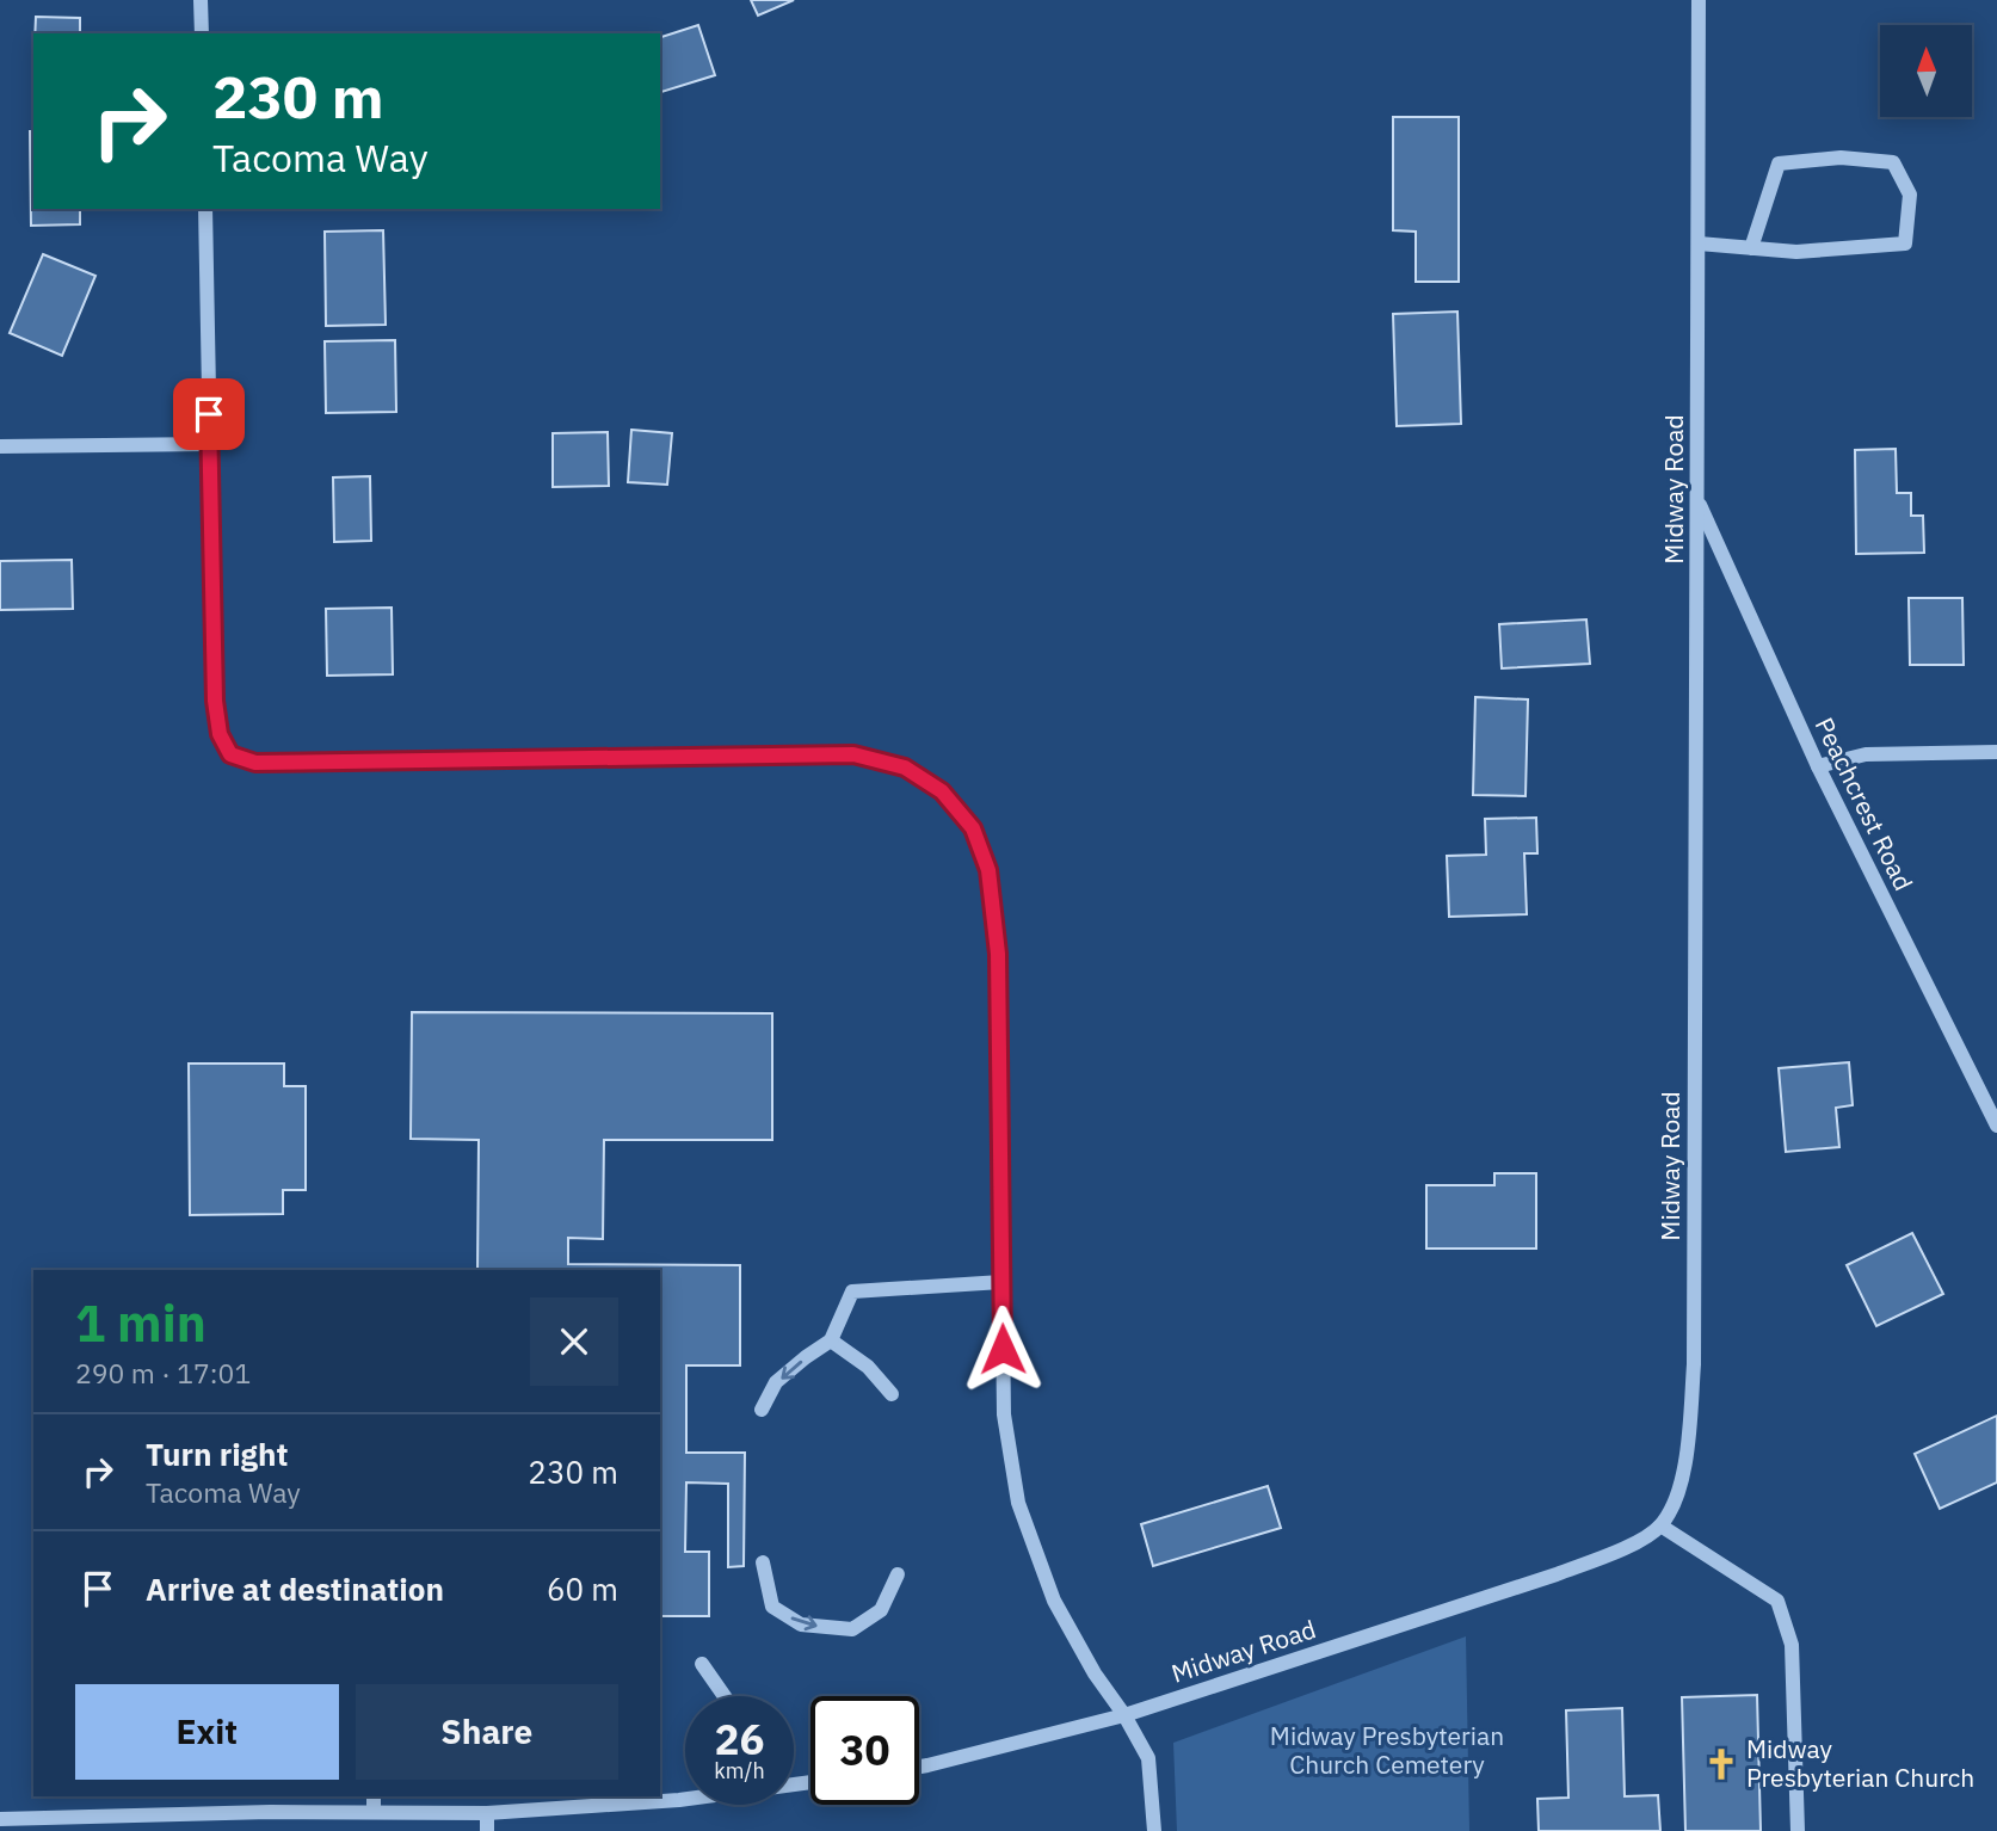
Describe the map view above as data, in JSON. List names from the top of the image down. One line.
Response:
{"streets":{"street":["Midway Road","Peachcrest Road"]},"crossings":[["Midway Road","Peachcrest Road"]],"parks":["Midway Presbyterian Church Cemetery"],"places":{"church":["Midway Presbyterian Church"]},"north":"top","page":{"turn":["230 m","Tacoma Way"],"heading":["1 min","290 m · 17:01"],"list":[{"name":"Turn right","note":"Tacoma Way","value":"230 m"},{"name":"Arrive at destination","value":"60 m"}],"buttons":["Exit","Share"],"speed":"26 km/h","limit":"30"}}
